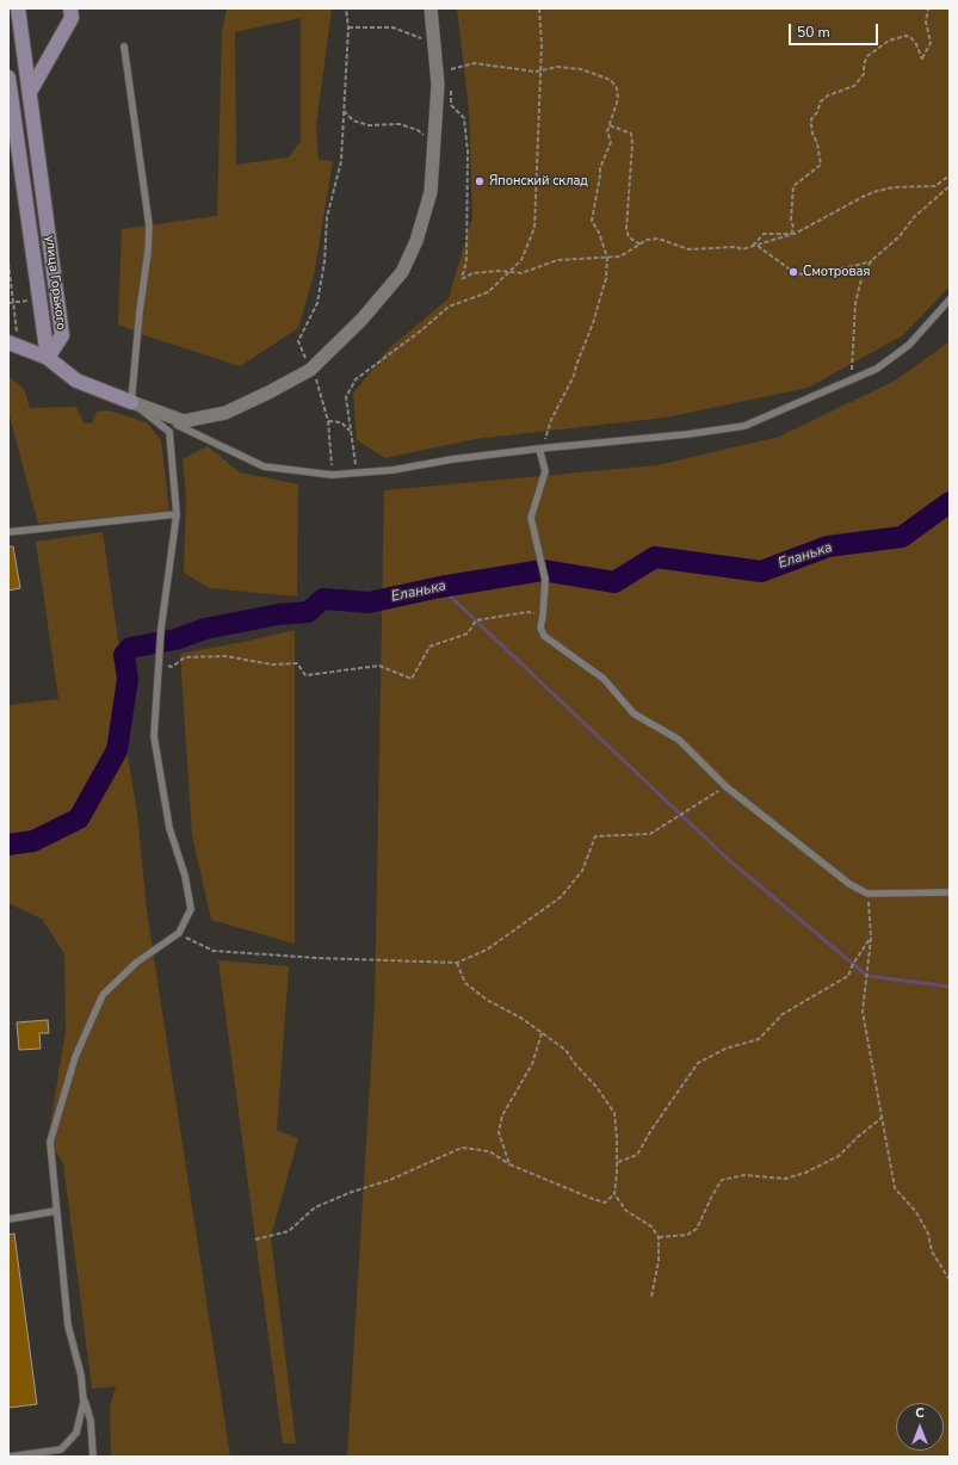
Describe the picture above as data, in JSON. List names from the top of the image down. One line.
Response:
{"streets":{"main road":["улица Горького"]},"water":["Еланька"],"places":["Японский склад","Смотровая"],"scale_bar":"50 m","north":"top"}
